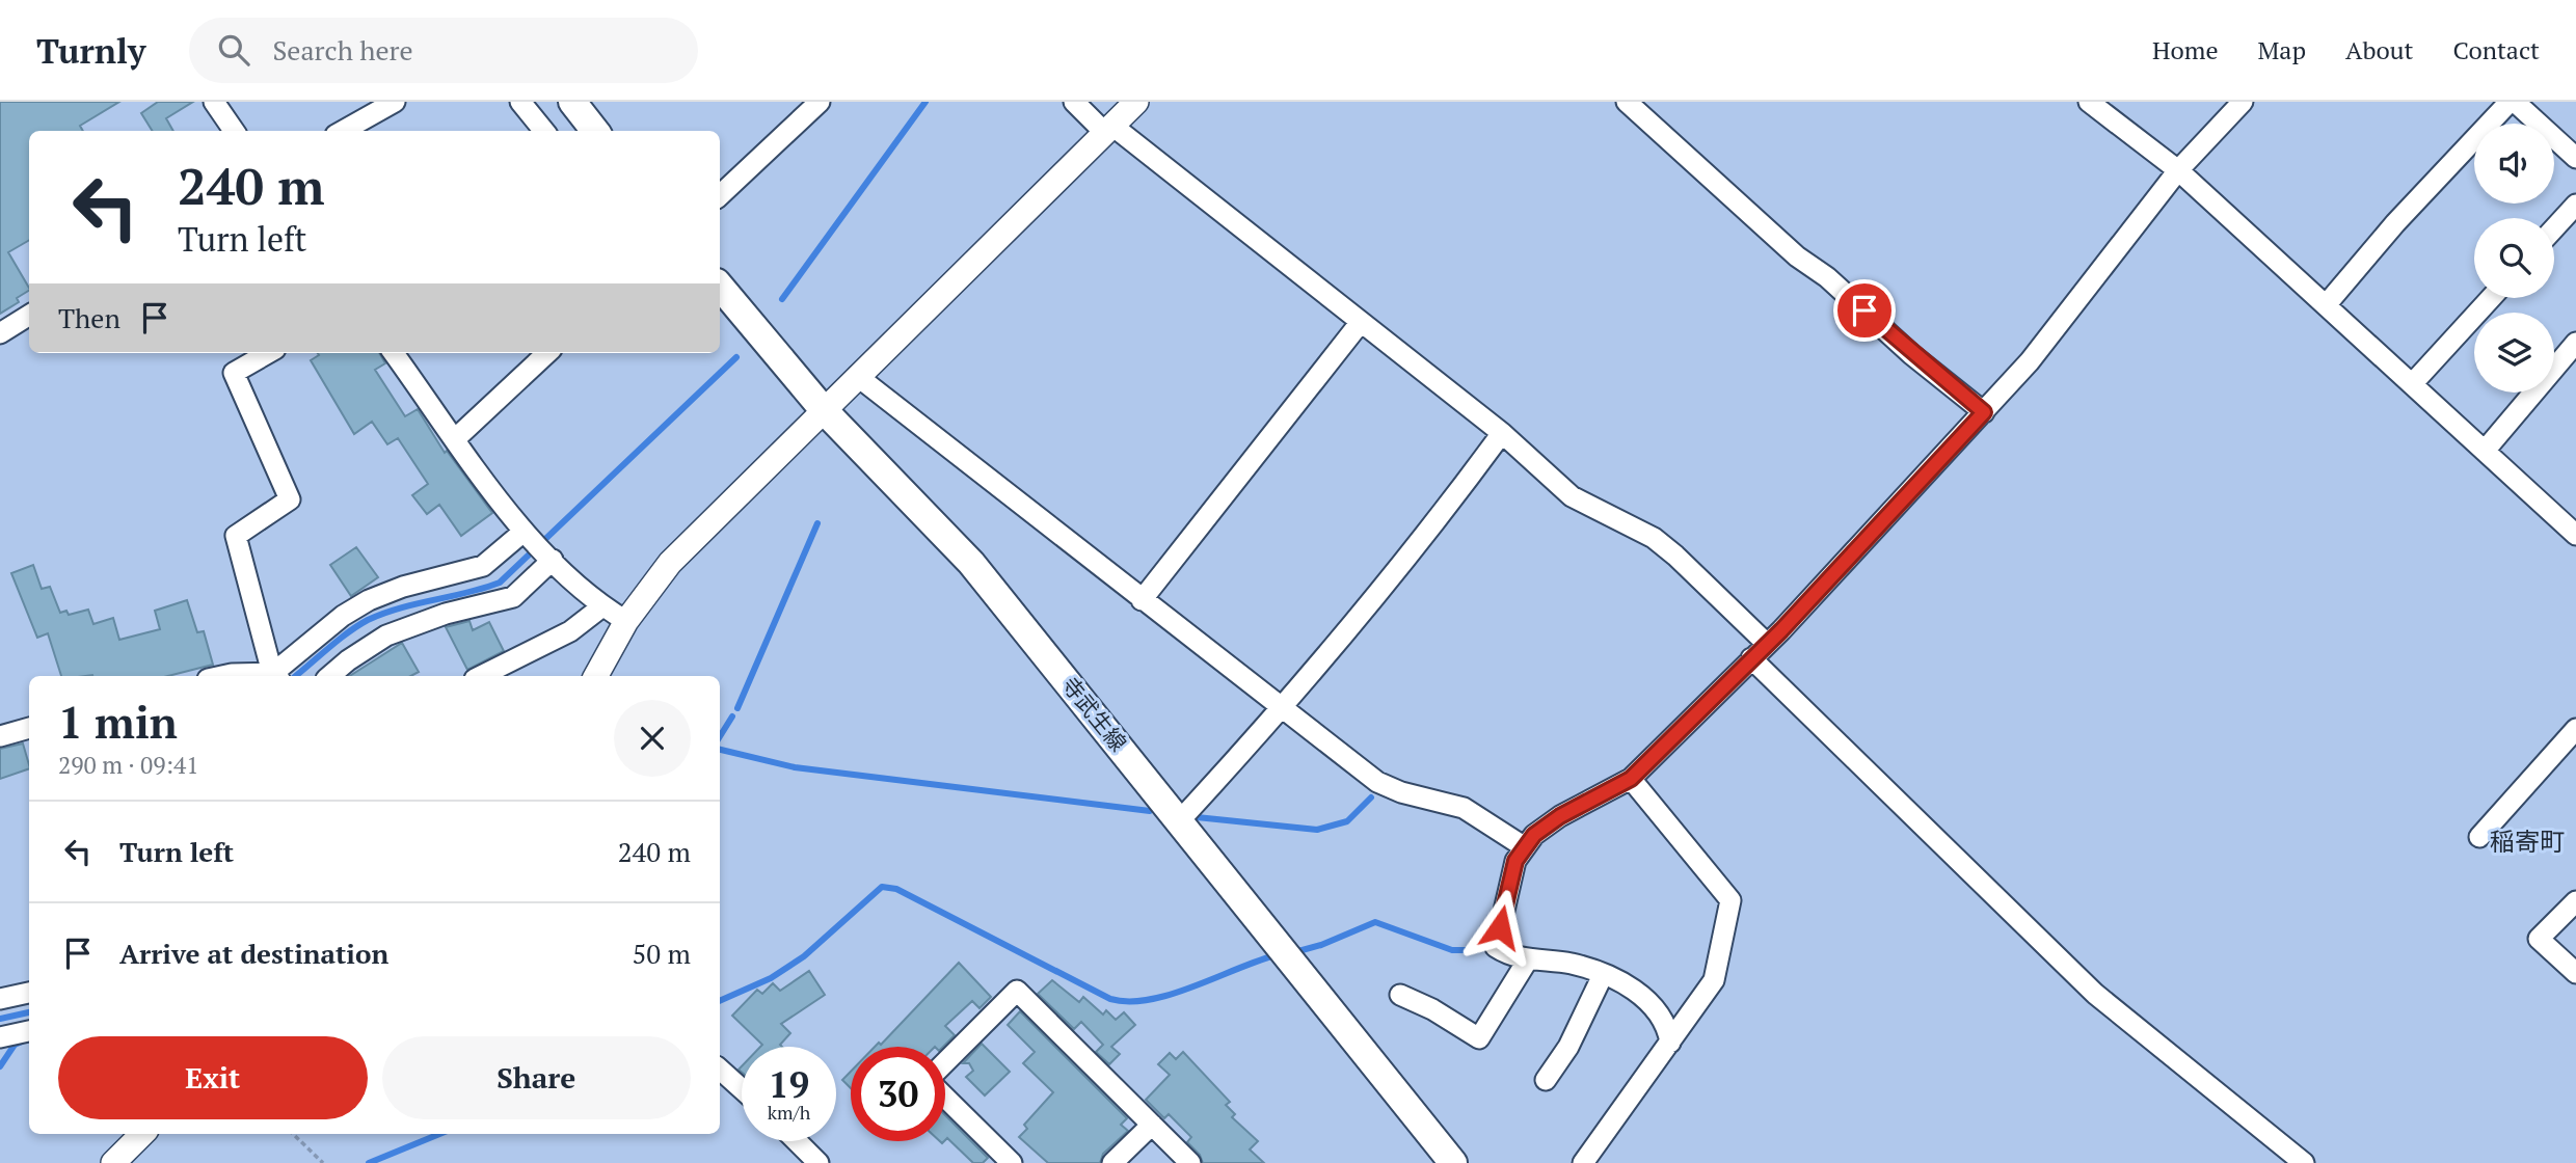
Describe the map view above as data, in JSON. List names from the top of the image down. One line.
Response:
{"streets":{"main road":["寺武生線"]},"districts":["稲寄町"],"page":{"header":"Turnly","search":"Search here","nav":["Home","Map","About","Contact"],"turn":["240 m","Turn left"],"then":"Then","heading":["1 min","290 m · 09:41"],"list":[{"name":"Turn left","value":"240 m"},{"name":"Arrive at destination","value":"50 m"}],"buttons":["Exit","Share"],"speed":"19 km/h","limit":"30"}}
